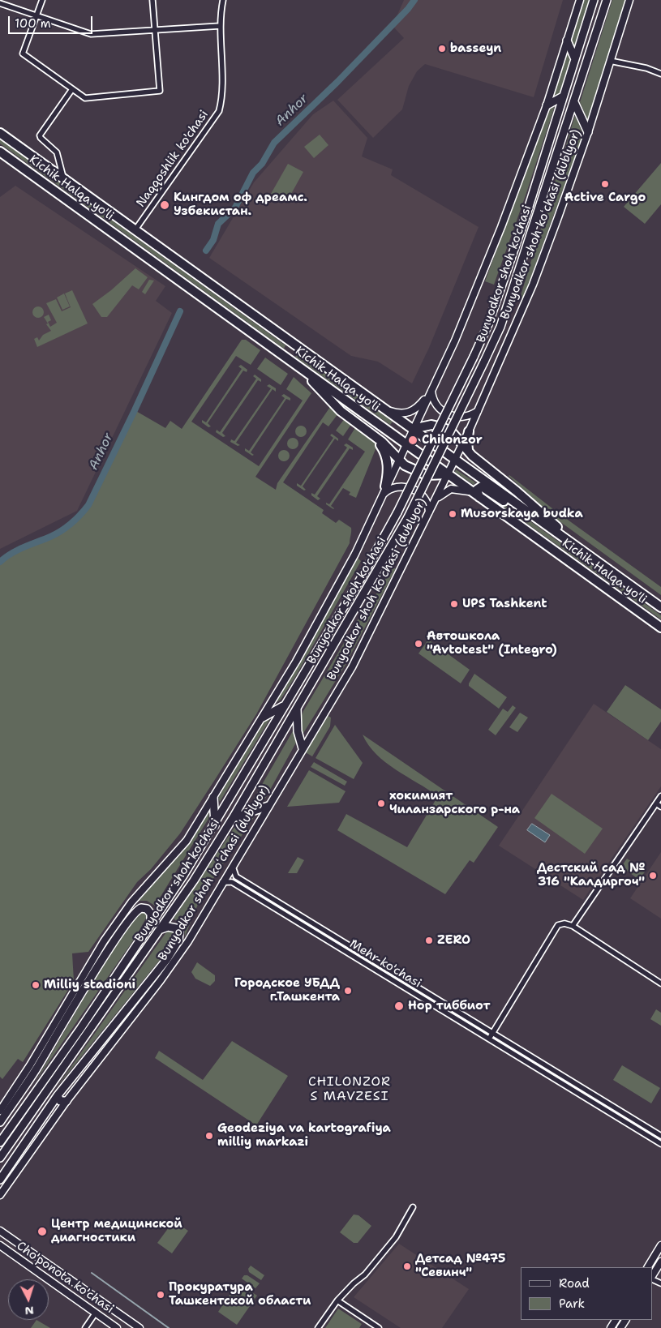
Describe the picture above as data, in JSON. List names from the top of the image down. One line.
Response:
{"streets":{"highway":["Kichik Halqa yo'li"],"main road":["Bunyodkor shoh ko'chasi"],"street":["Naqqoshlik ko'chasi","Bunyodkor shoh koʻchasi (dublyor)","Mehr ko'chasi","Cho'ponota ko'chasi"]},"crossings":[["Naqqoshlik ko'chasi","Kichik Halqa yo'li"],["Kichik Halqa yo'li","Bunyodkor shoh koʻchasi (dublyor)"]],"districts":["CHILONZOR S MAVZESI"],"water":["Anhor"],"places":["basseyn","Active Cargo","Кингдом оф дреамс. Узбекистан.","Chilonzor","Musorskaya budka","UPS Tashkent","Автошкола \"Avtotest\" (Integro)","хокимият Чиланзарского р-на","Дестский сад № 316 \"Калдиргоч\"","ZERO","Milliy stadioni","Городское УБДД г.Ташкента","Нор тиббиот","Geodeziya va kartografiya milliy markazi","Центр медицинской диагностики","Детсад №475 \"Севинч\"","Прокуратура Ташкентской области"],"legend":["Road","Park"],"scale_bar":"100 m","north":"bottom"}
